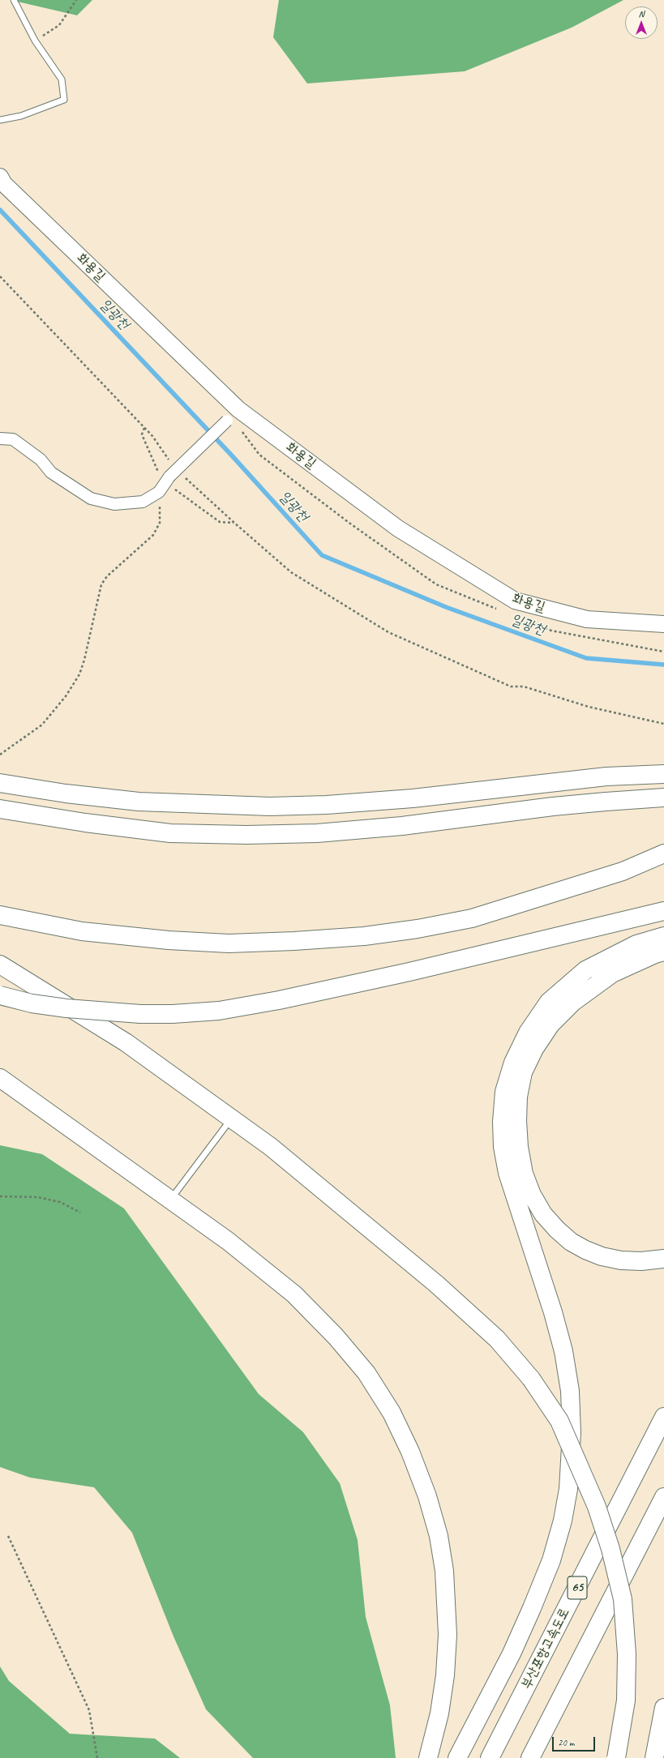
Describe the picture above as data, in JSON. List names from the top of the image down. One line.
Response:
{"streets":{"highway":["65","부산포항고속도로"],"main road":["화용길"]},"water":["일광천"],"scale_bar":"20 m","north":"top"}
